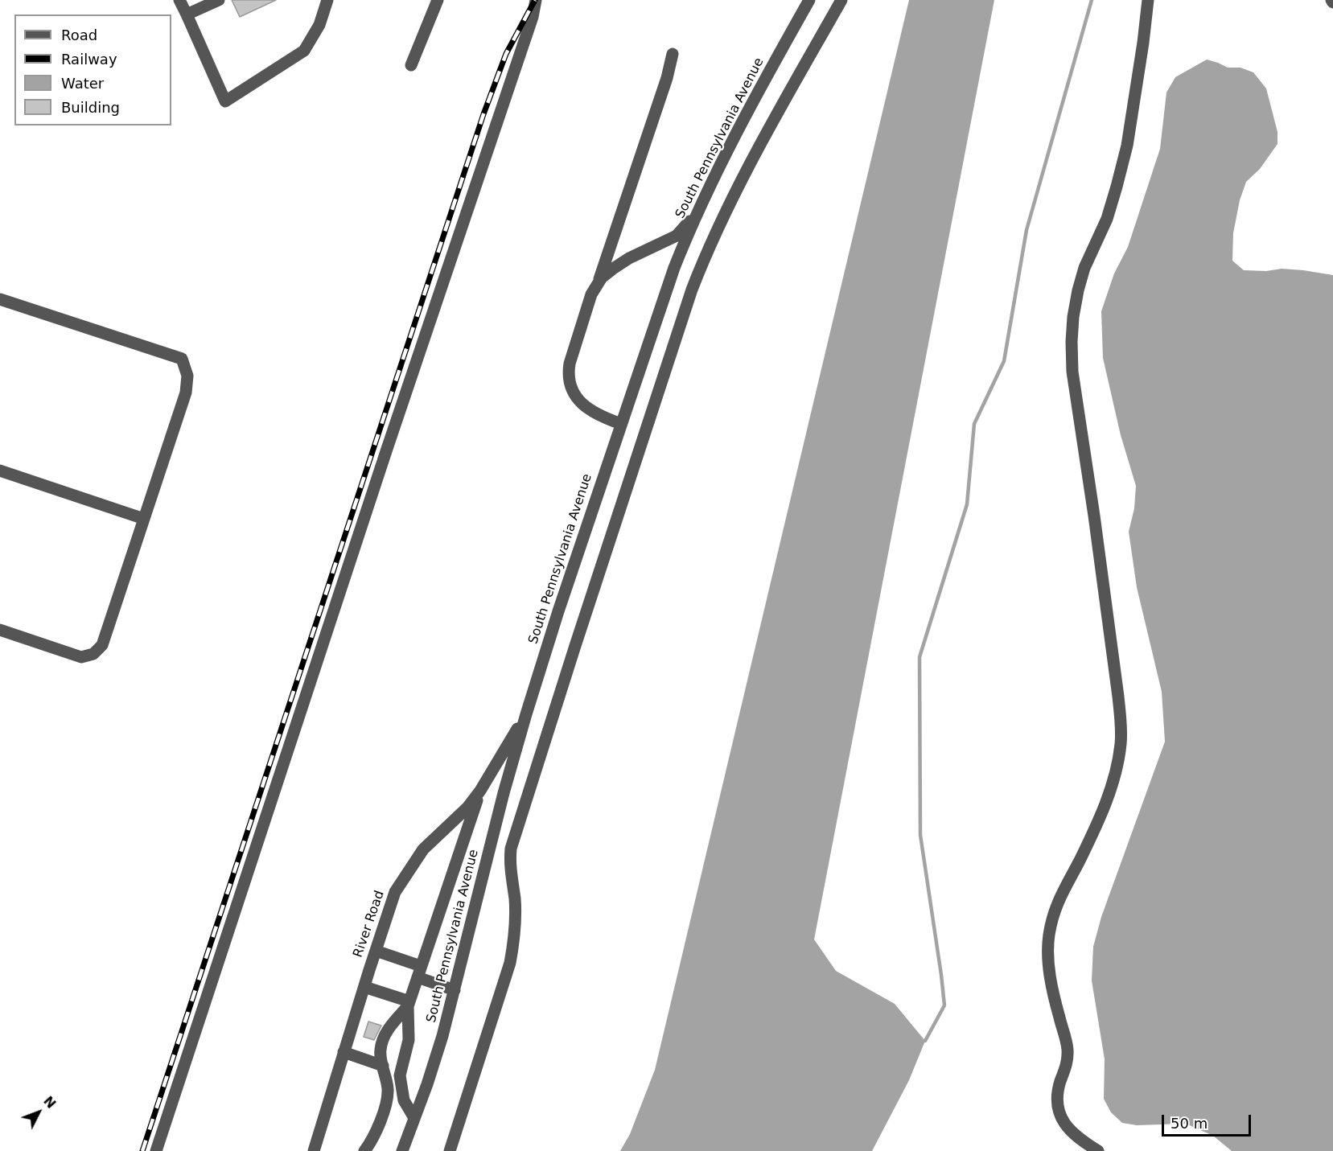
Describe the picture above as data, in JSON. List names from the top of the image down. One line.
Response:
{"streets":{"street":["South Pennsylvania Avenue","River Road"]},"crossings":[["South Pennsylvania Avenue","River Road"]],"legend":["Road","Railway","Water","Building"],"scale_bar":"50 m","north":"top right"}
